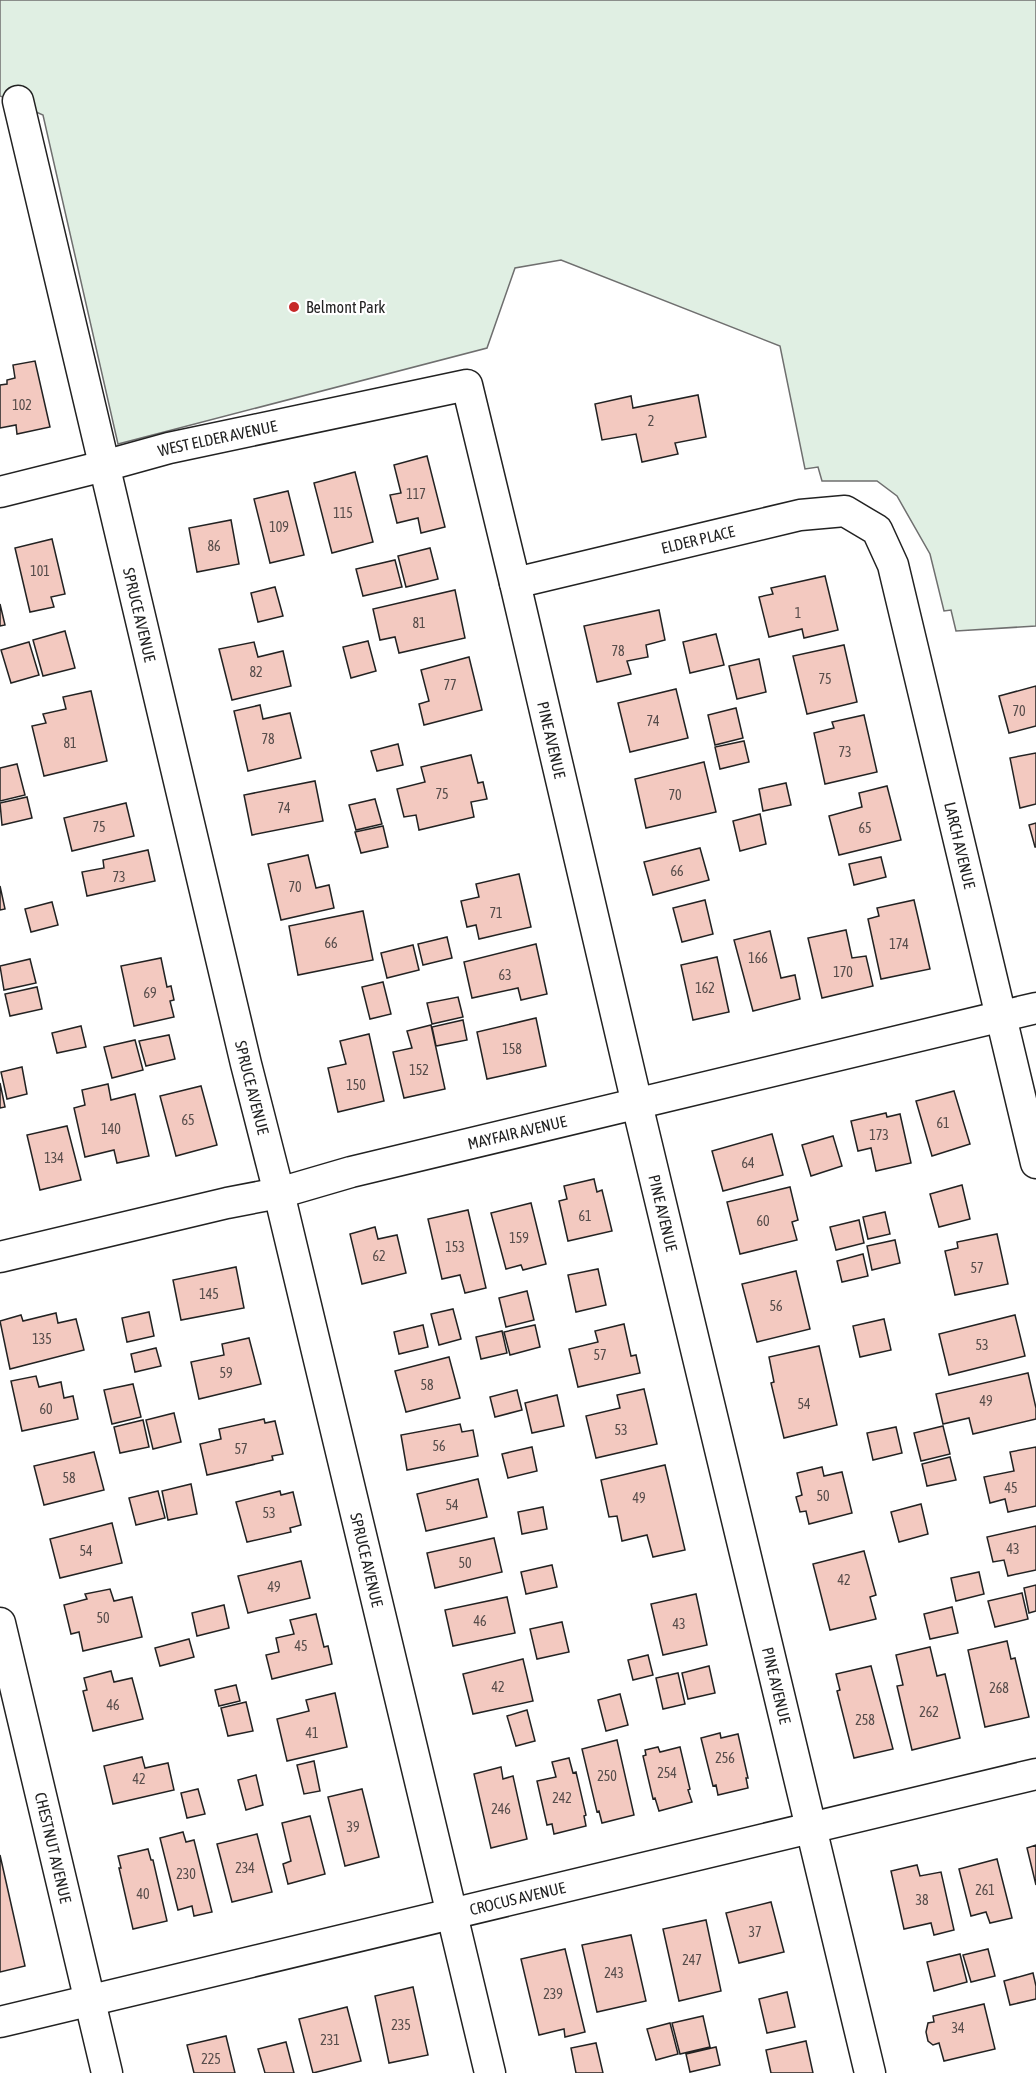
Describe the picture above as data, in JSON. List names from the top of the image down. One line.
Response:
{"streets":{"street":["WEST ELDER AVENUE","ELDER PLACE","SPRUCE AVENUE","PINE AVENUE","LARCH AVENUE","MAYFAIR AVENUE","CHESTNUT AVENUE","CROCUS AVENUE"]},"crossings":[["WEST ELDER AVENUE","SPRUCE AVENUE"],["WEST ELDER AVENUE","PINE AVENUE"],["ELDER PLACE","PINE AVENUE"],["ELDER PLACE","LARCH AVENUE"],["SPRUCE AVENUE","MAYFAIR AVENUE"],["SPRUCE AVENUE","CROCUS AVENUE"],["PINE AVENUE","MAYFAIR AVENUE"],["PINE AVENUE","CROCUS AVENUE"],["LARCH AVENUE","MAYFAIR AVENUE"],["CHESTNUT AVENUE","CROCUS AVENUE"]],"places":["Belmont Park"],"house_numbers":["102","2","117","115","109","86","101","1","81","78","82","75","77","70","74","78","81","73","75","70","74","75","65","66","73","70","71","66","174","166","170","63","162","69","158","152","150","65","61","140","173","134","64","61","60","159","153","62","57","145","56","135","53","57","59","58","49","54","60","53","56","57","58","45","50","49","54","53","43","54","50","42","49","50","46","43","45","42","268","46","262","258","41","256","254","250","42","242","246","39","234","230","261","40","38","37","247","243","239","235","34","231","225"]}
